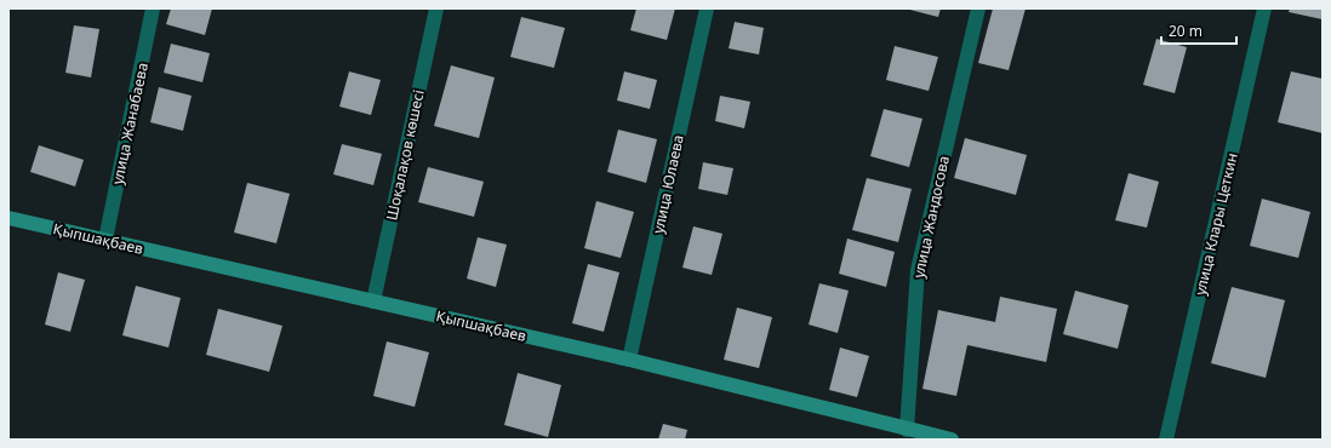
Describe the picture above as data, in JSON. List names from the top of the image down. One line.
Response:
{"streets":{"street":["улица Жанабаева","Шоқалақов көшесі","улица Юлаева","улица Жандосова","улица Клары Цеткин","Қыпшақбаев"]},"crossings":[["улица Жанабаева","Қыпшақбаев"],["Шоқалақов көшесі","Қыпшақбаев"],["улица Юлаева","Қыпшақбаев"],["улица Жандосова","Қыпшақбаев"]],"scale_bar":"20 m"}
